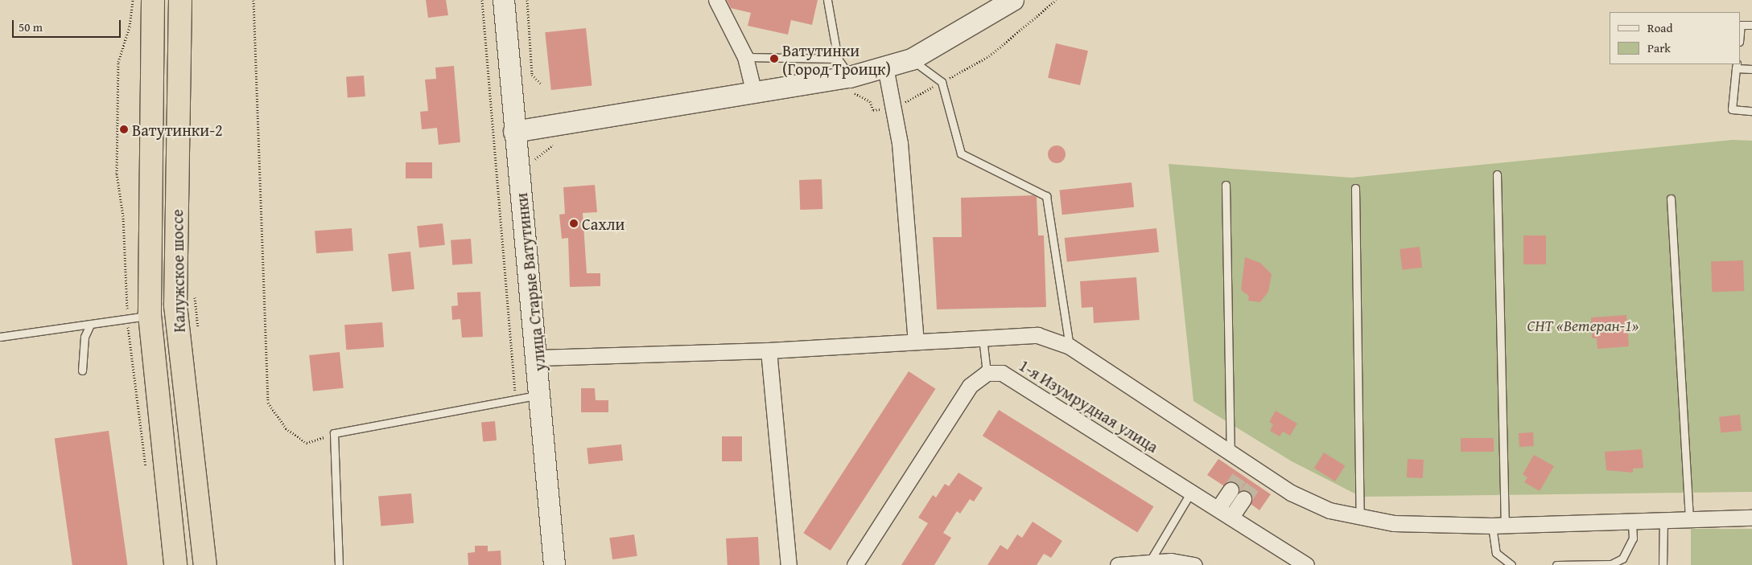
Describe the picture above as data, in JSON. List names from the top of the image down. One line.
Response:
{"streets":{"highway":["Калужское шоссе"],"main road":["улица Старые Ватутинки"],"street":["1-я Изумрудная улица"]},"parks":["СНТ «Ветеран-1»"],"places":["Ватутинки (Город Троицк)","Ватутинки-2","Сахли"],"legend":["Road","Park"],"scale_bar":"50 m"}
